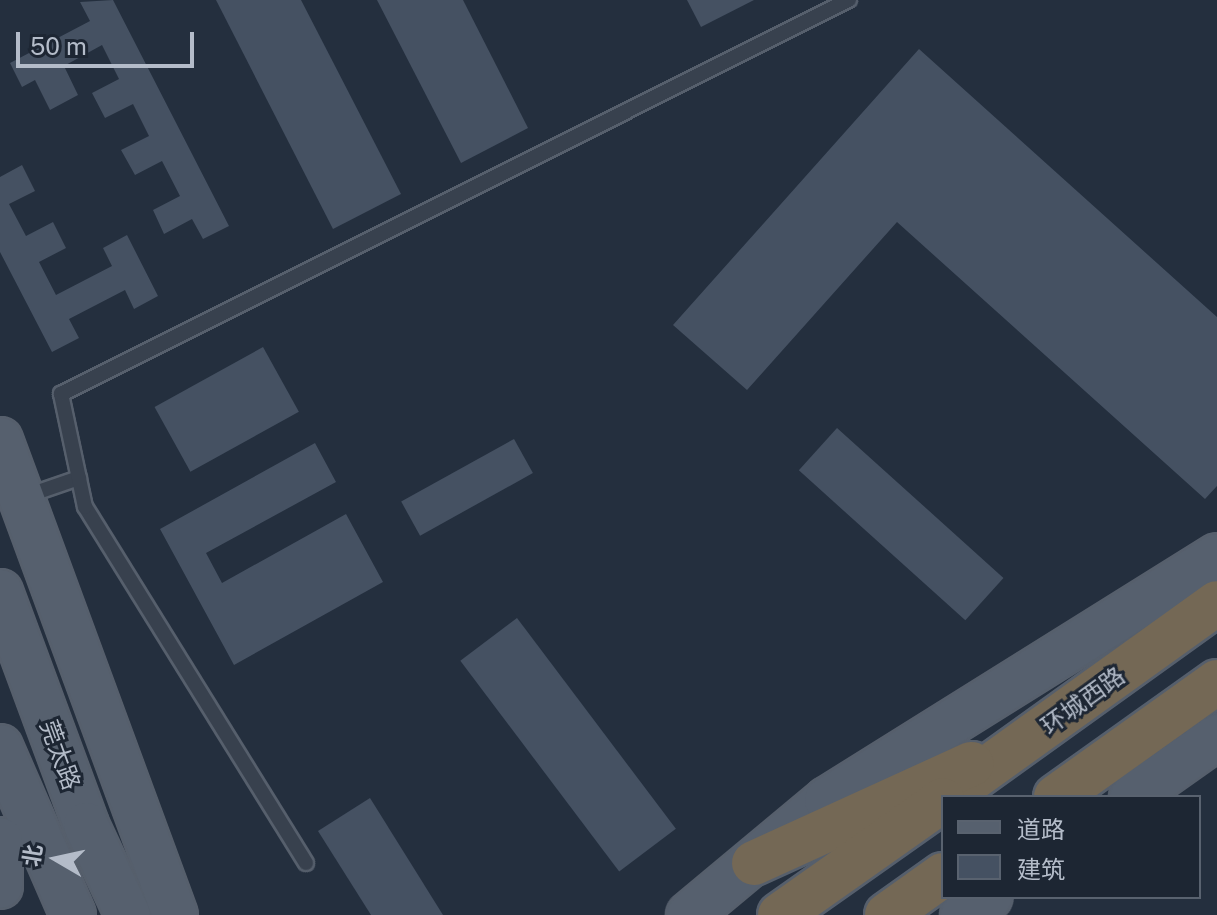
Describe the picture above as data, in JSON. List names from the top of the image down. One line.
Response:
{"streets":{"highway":["环城西路"],"main road":["莞太路"]},"legend":["道路","建筑"],"scale_bar":"50 m","north":"left"}
